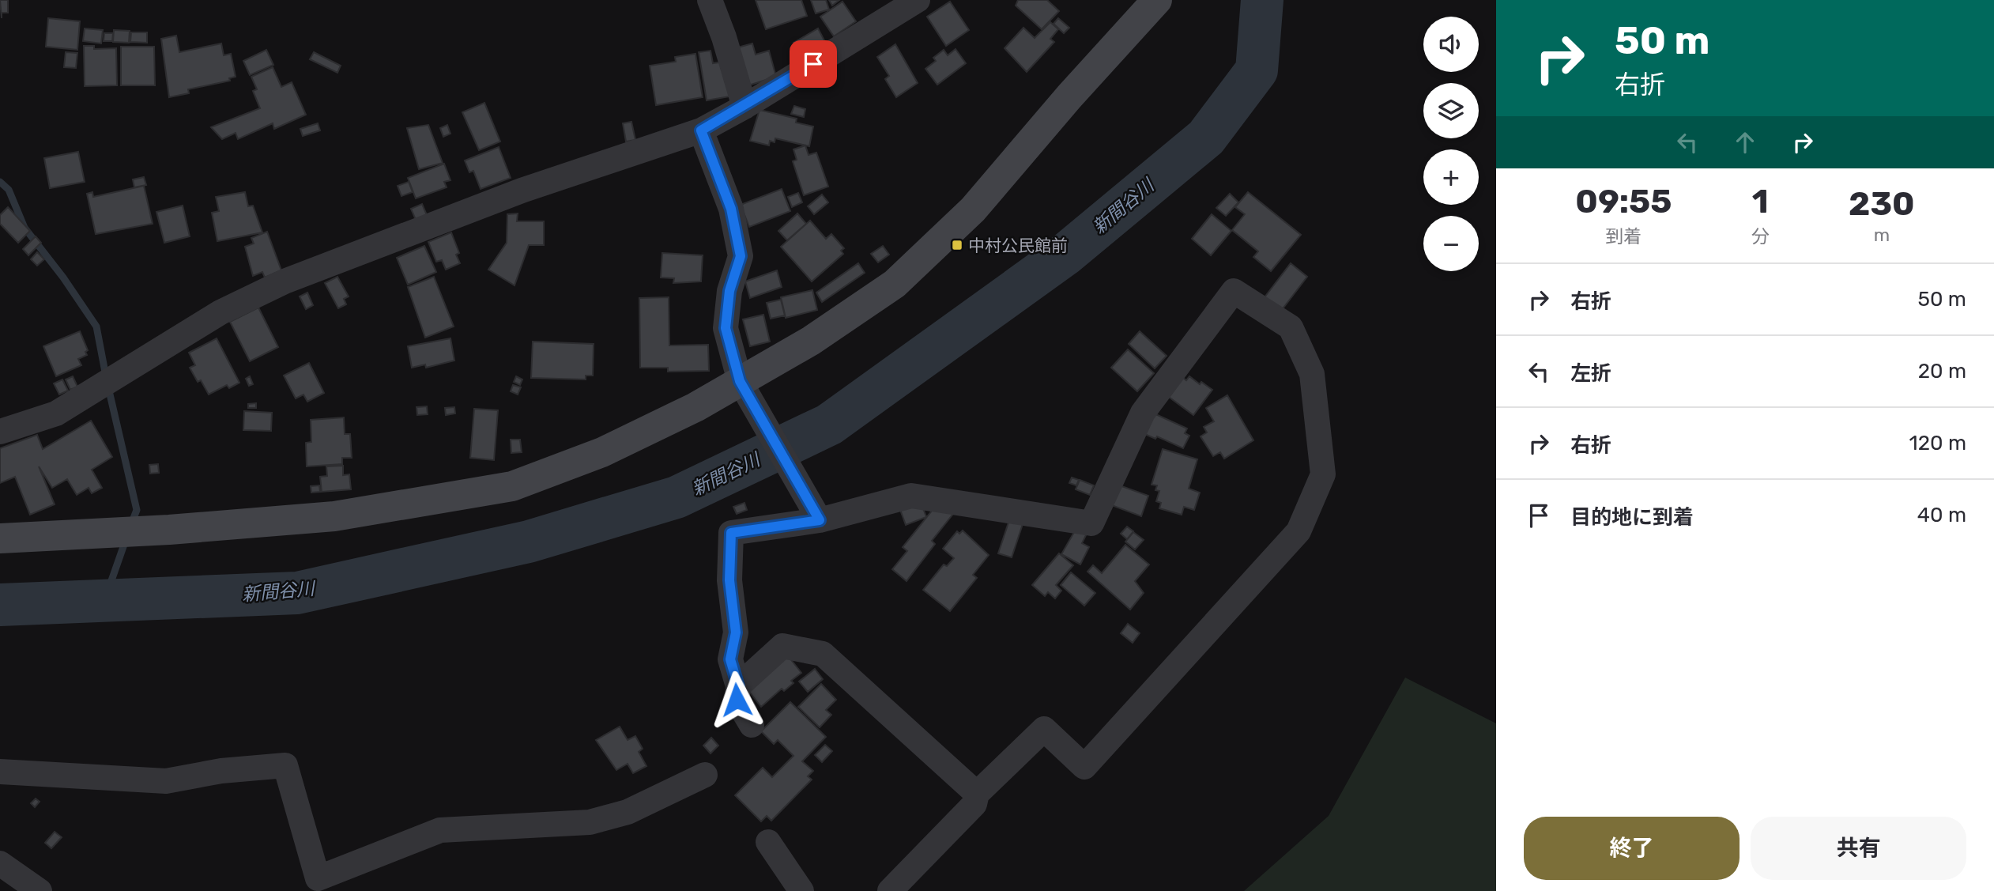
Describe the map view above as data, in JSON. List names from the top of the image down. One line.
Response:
{"water":["新間谷川"],"places":{"transit":["中村公民館前"]},"page":{"turn":["50 m","右折"],"map_buttons":["+","−"],"eta":["09:55","到着","1","分","230","m"],"list":[{"name":"右折","value":"50 m"},{"name":"左折","value":"20 m"},{"name":"右折","value":"120 m"},{"name":"目的地に到着","value":"40 m"}],"buttons":["終了","共有"]}}
